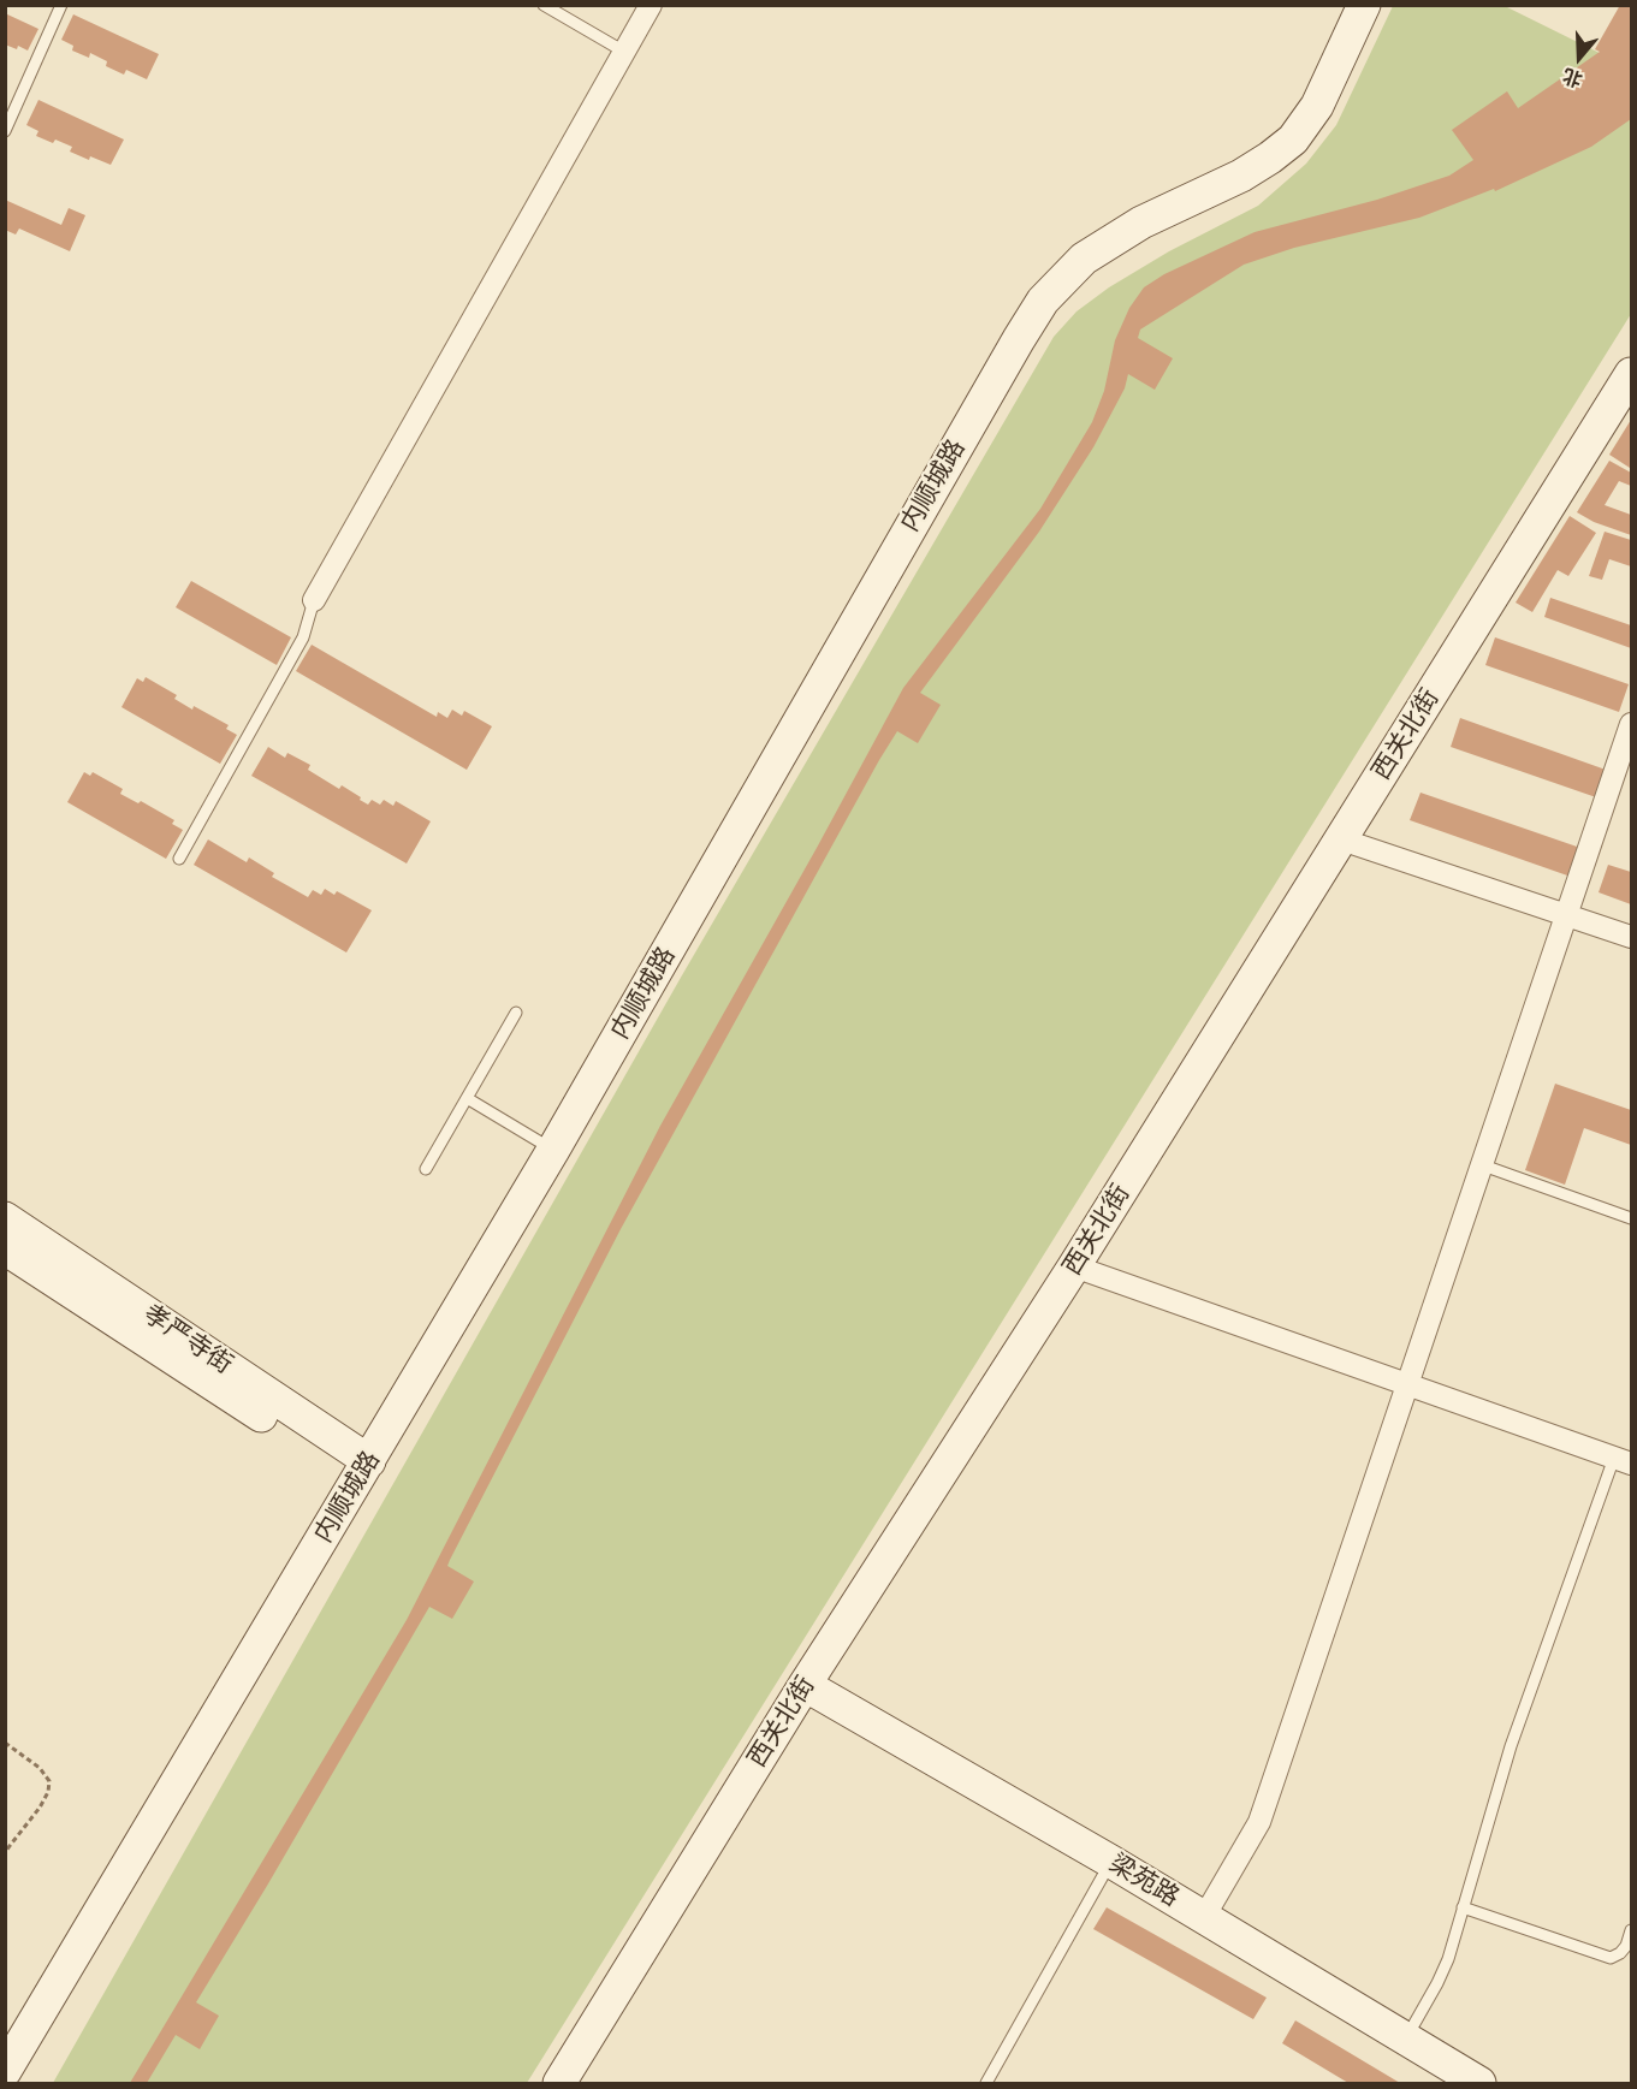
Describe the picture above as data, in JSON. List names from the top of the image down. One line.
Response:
{"streets":{"street":["内顺城路","西关北街","孝严寺街","梁苑路"]},"crossings":[["内顺城路","孝严寺街"],["西关北街","梁苑路"]],"north":"bottom"}
